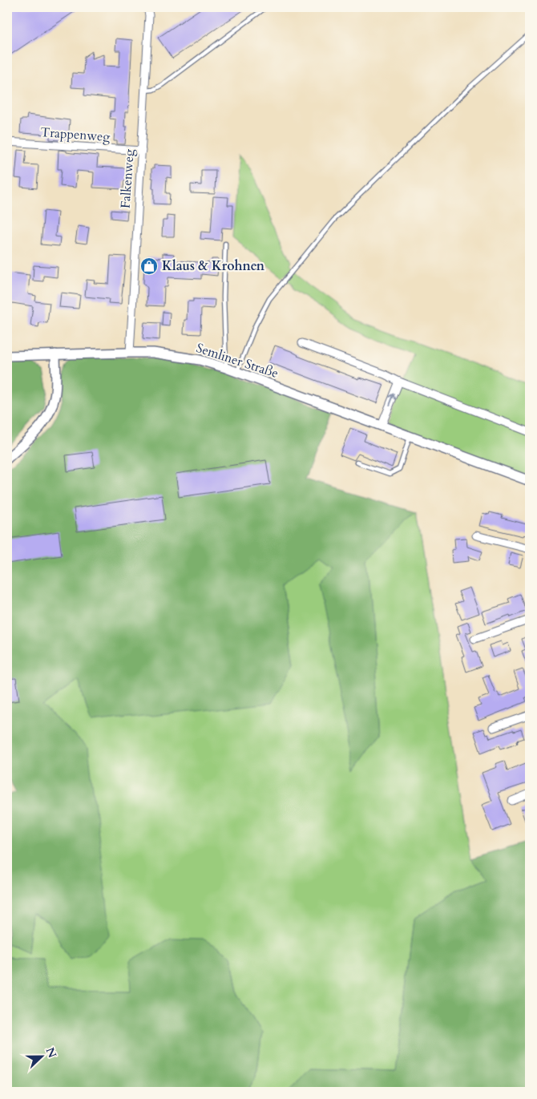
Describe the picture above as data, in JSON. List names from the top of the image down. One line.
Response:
{"streets":{"street":["Trappenweg","Falkenweg","Semliner Straße"]},"crossings":[["Trappenweg","Falkenweg"],["Falkenweg","Semliner Straße"]],"places":{"shop":["Klaus & Krohnen"]},"north":"right"}
